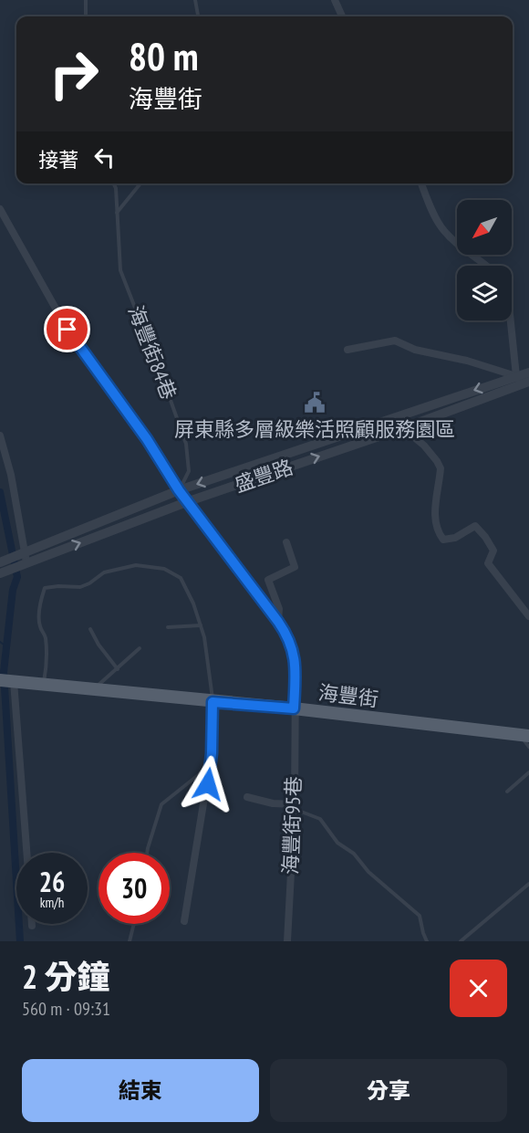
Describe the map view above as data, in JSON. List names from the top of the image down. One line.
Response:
{"streets":{"main road":["海豐街"],"street":["海豐街84巷","盛豐路","海豐街95巷"]},"crossings":[["海豐街84巷","盛豐路"],["海豐街84巷","海豐街"],["海豐街84巷","海豐街95巷"],["海豐街","海豐街95巷"]],"places":{"public building":["屏東縣多層級樂活照顧服務園區"]},"north":"bottom left","page":{"turn":["80 m","海豐街"],"then":"接著","speed":"26 km/h","limit":"30","heading":["2 分鐘","560 m · 09:31"],"buttons":["結束","分享"]}}
